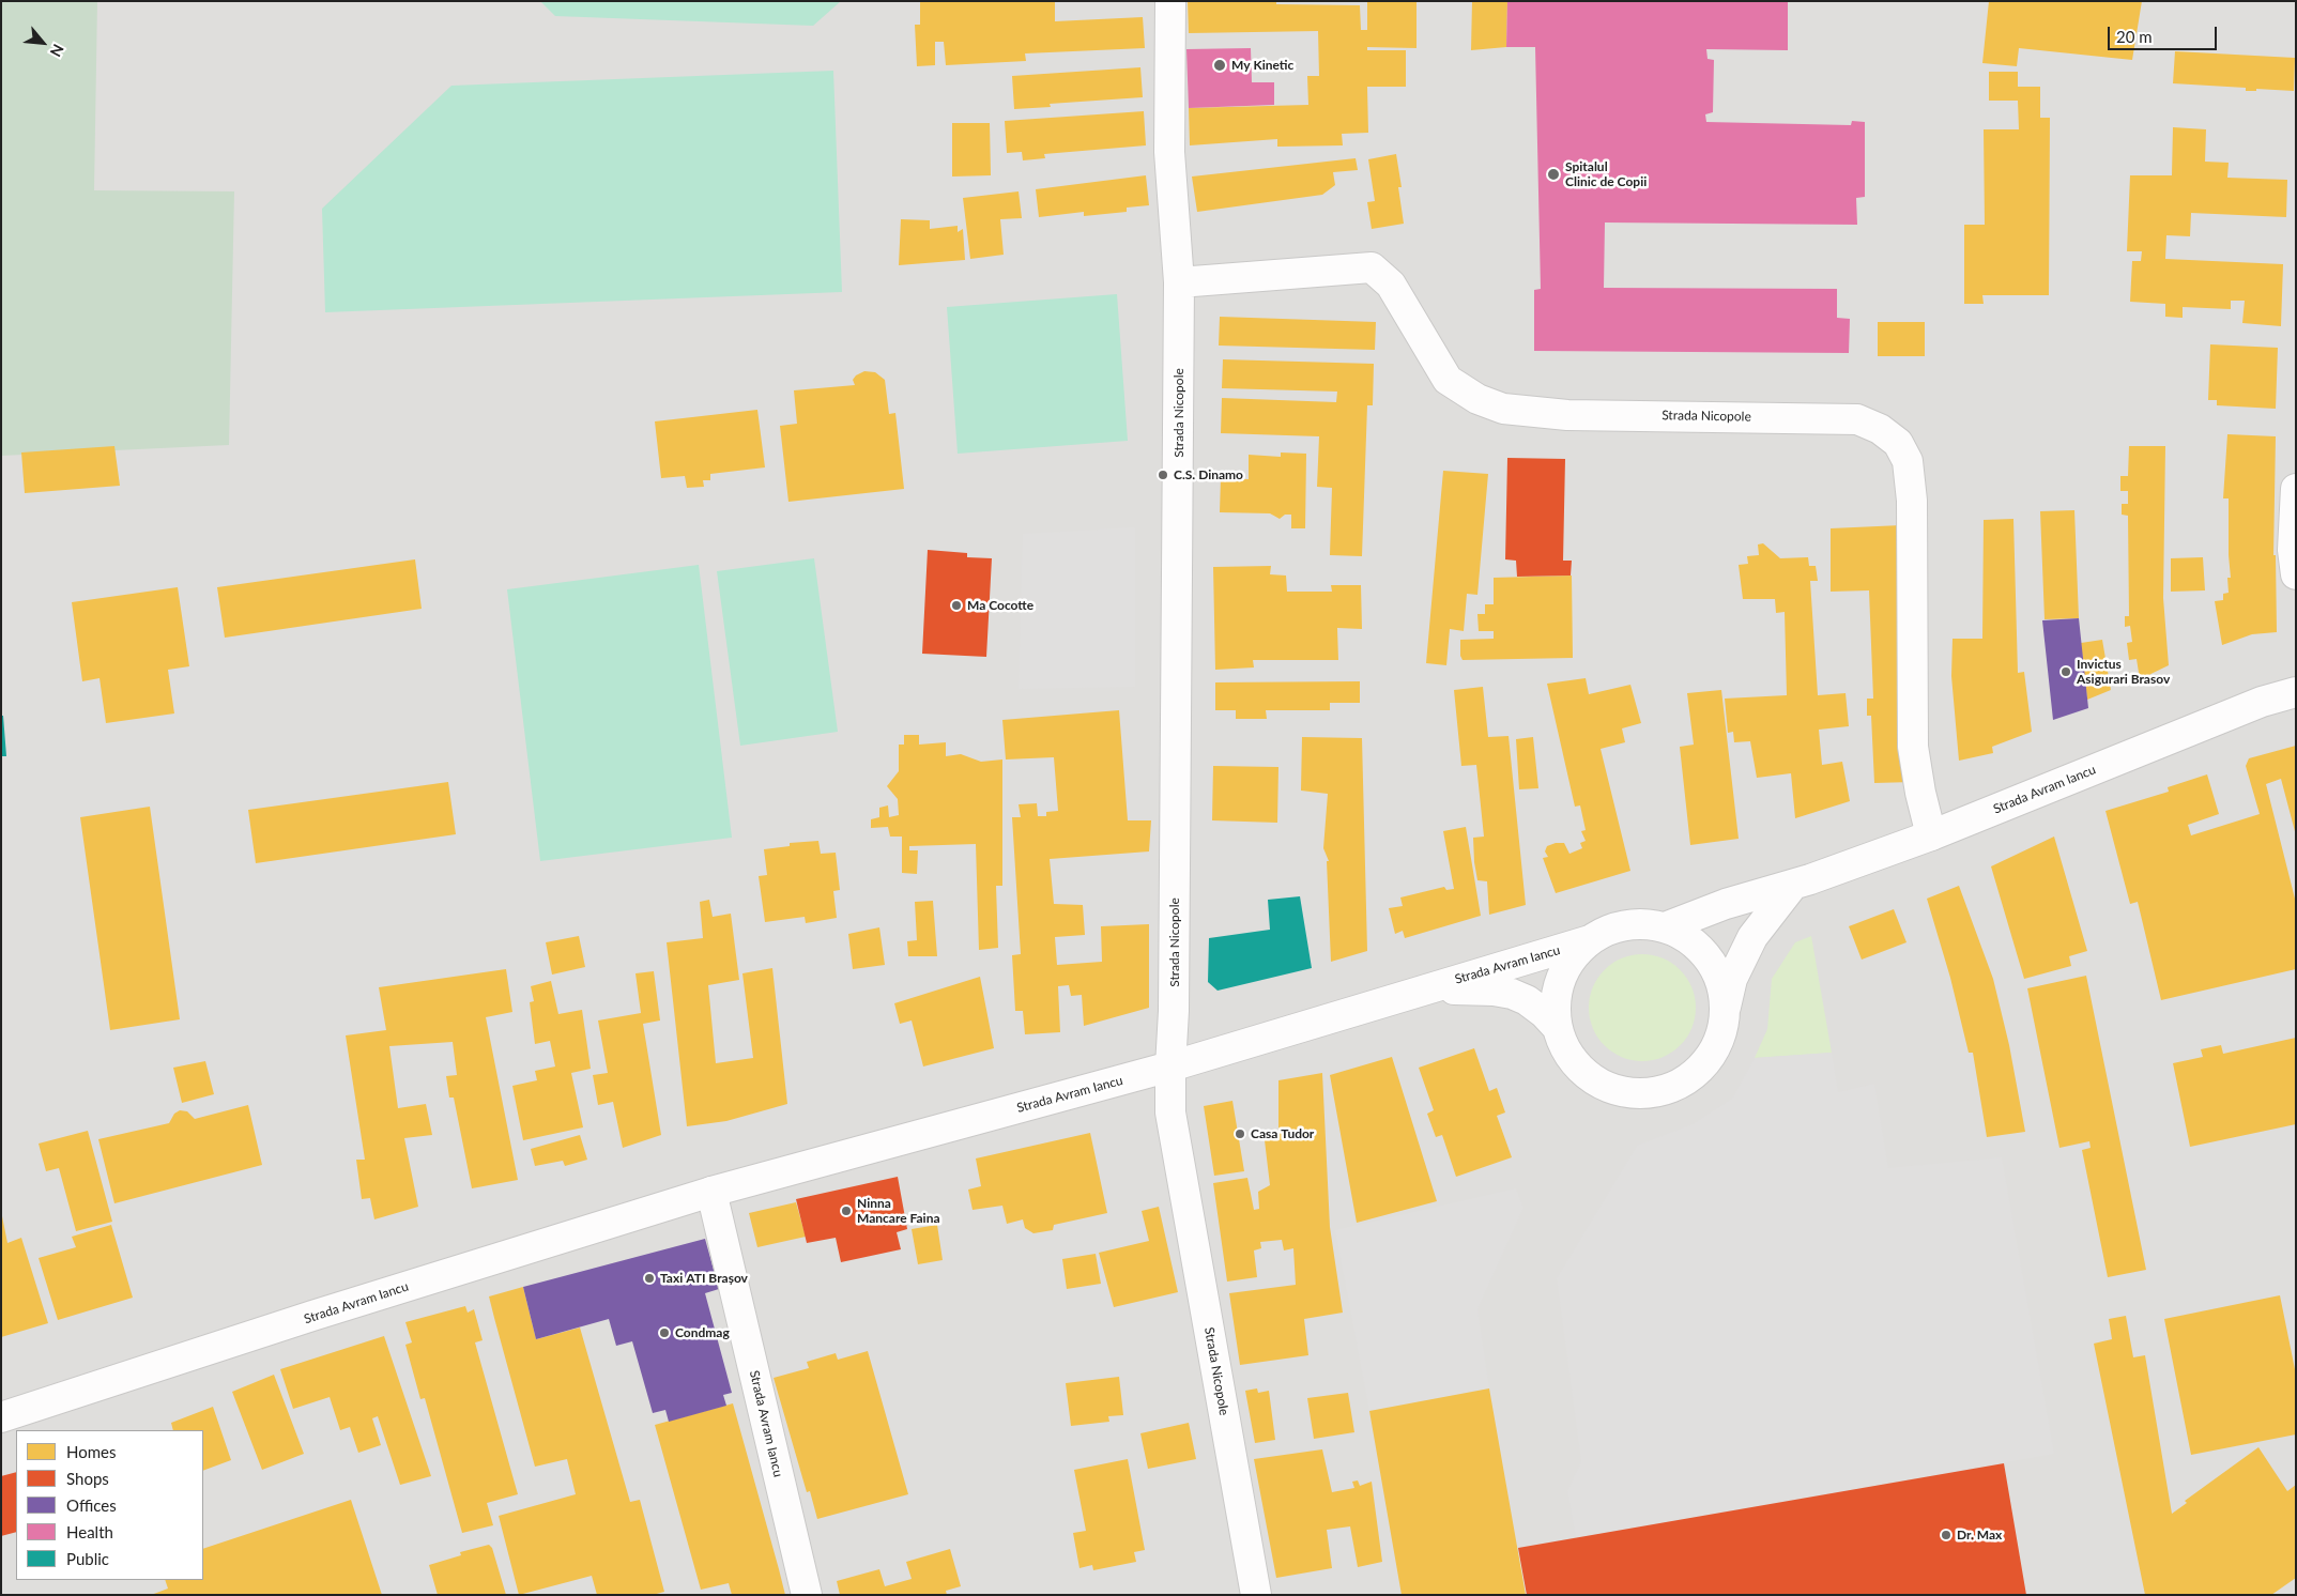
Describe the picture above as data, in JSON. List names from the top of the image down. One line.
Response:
{"streets":{"street":["Strada Nicopole","Strada Avram Iancu"]},"crossings":[["Strada Nicopole","Strada Avram Iancu"]],"places":["My Kinetic","Spitalul Clinic de Copii","C.S. Dinamo","Ma Cocotte","Invictus Asigurari Brasov","Casa Tudor","Ninna Mancare Faina","Taxi ATI Brașov","Condmag","Dr. Max"],"legend":["Homes","Shops","Offices","Health","Public"],"scale_bar":"20 m","north":"bottom right"}
